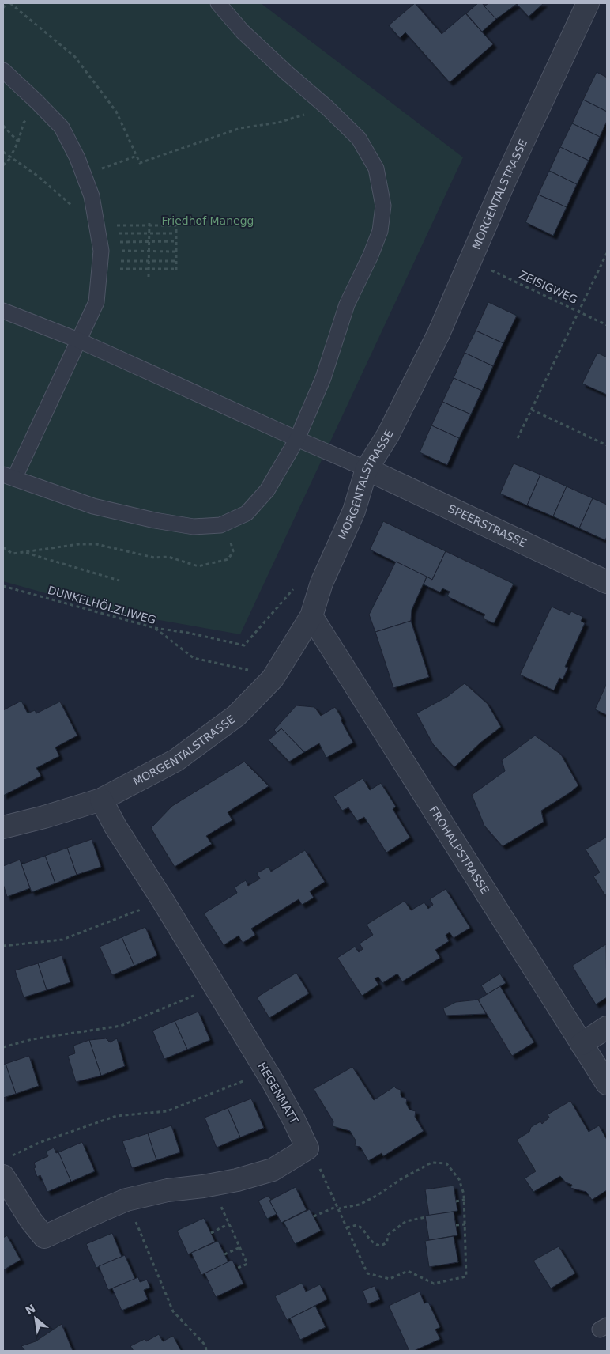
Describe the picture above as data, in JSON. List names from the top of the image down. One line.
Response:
{"streets":{"street":["MORGENTALSTRASSE","SPEERSTRASSE","FROHALPSTRASSE","HEGENMATT"],"path":["ZEISIGWEG","DUNKELHÖLZLIWEG"]},"crossings":[["MORGENTALSTRASSE","SPEERSTRASSE"],["MORGENTALSTRASSE","FROHALPSTRASSE"],["MORGENTALSTRASSE","HEGENMATT"]],"parks":["Friedhof Manegg"],"north":"top left"}
